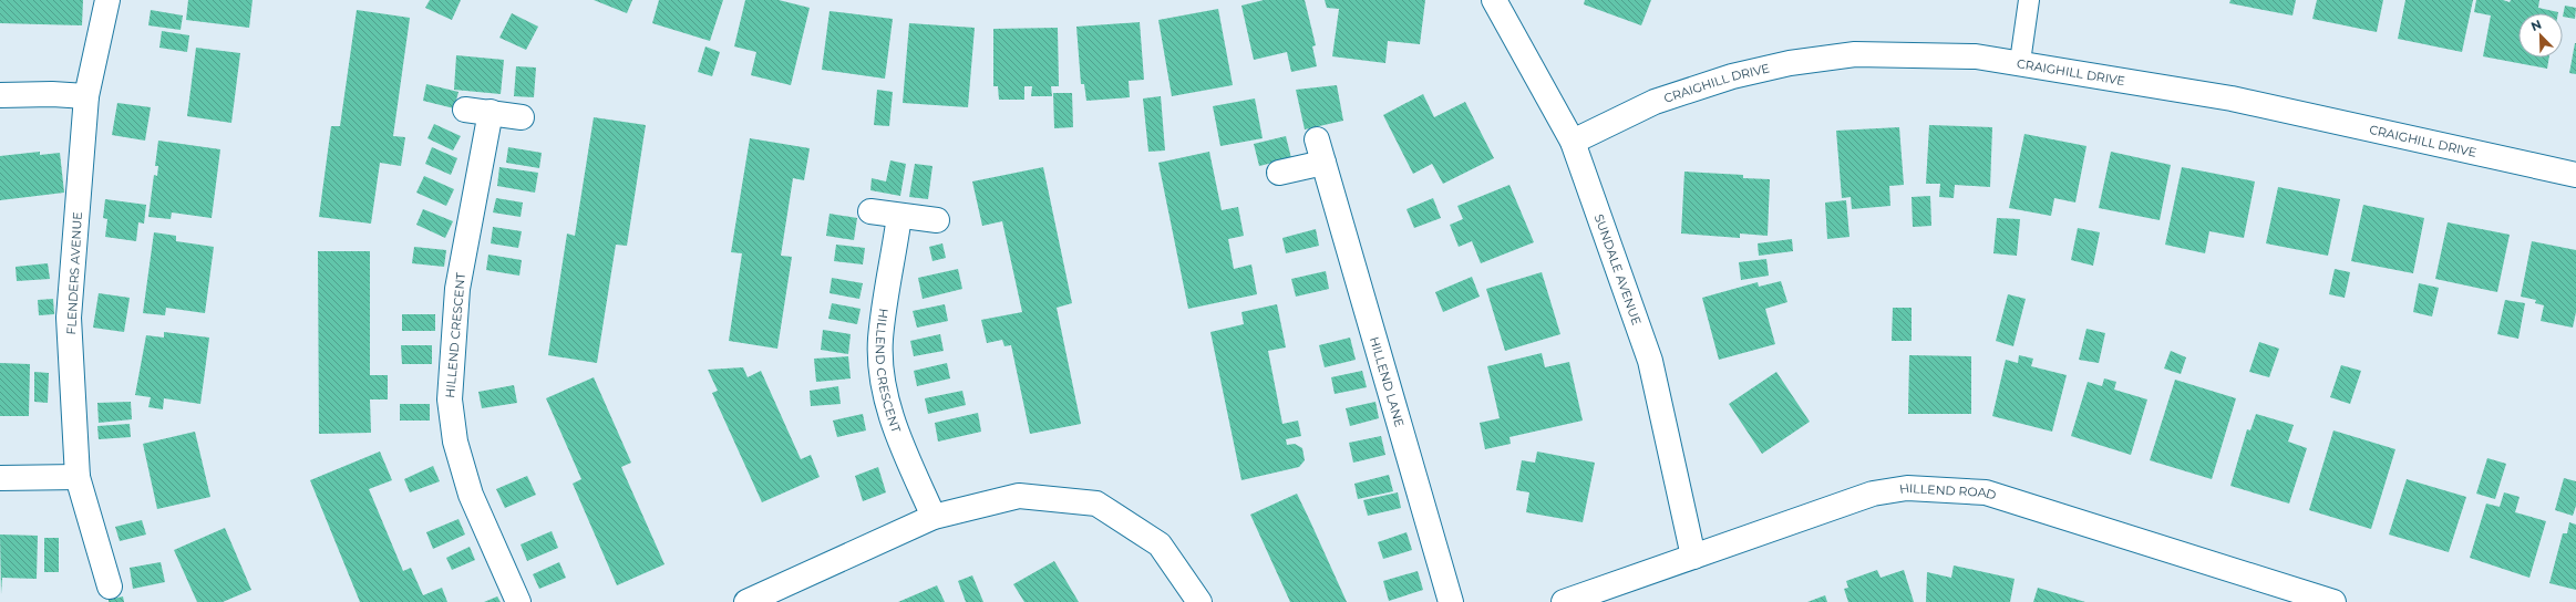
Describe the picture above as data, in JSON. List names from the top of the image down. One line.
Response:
{"streets":{"street":["CRAIGHILL DRIVE","SUNDALE AVENUE","FLENDERS AVENUE","HILLEND CRESCENT","HILLEND LANE","HILLEND ROAD"]},"crossings":[["CRAIGHILL DRIVE","SUNDALE AVENUE"],["SUNDALE AVENUE","HILLEND ROAD"]],"north":"top left"}
